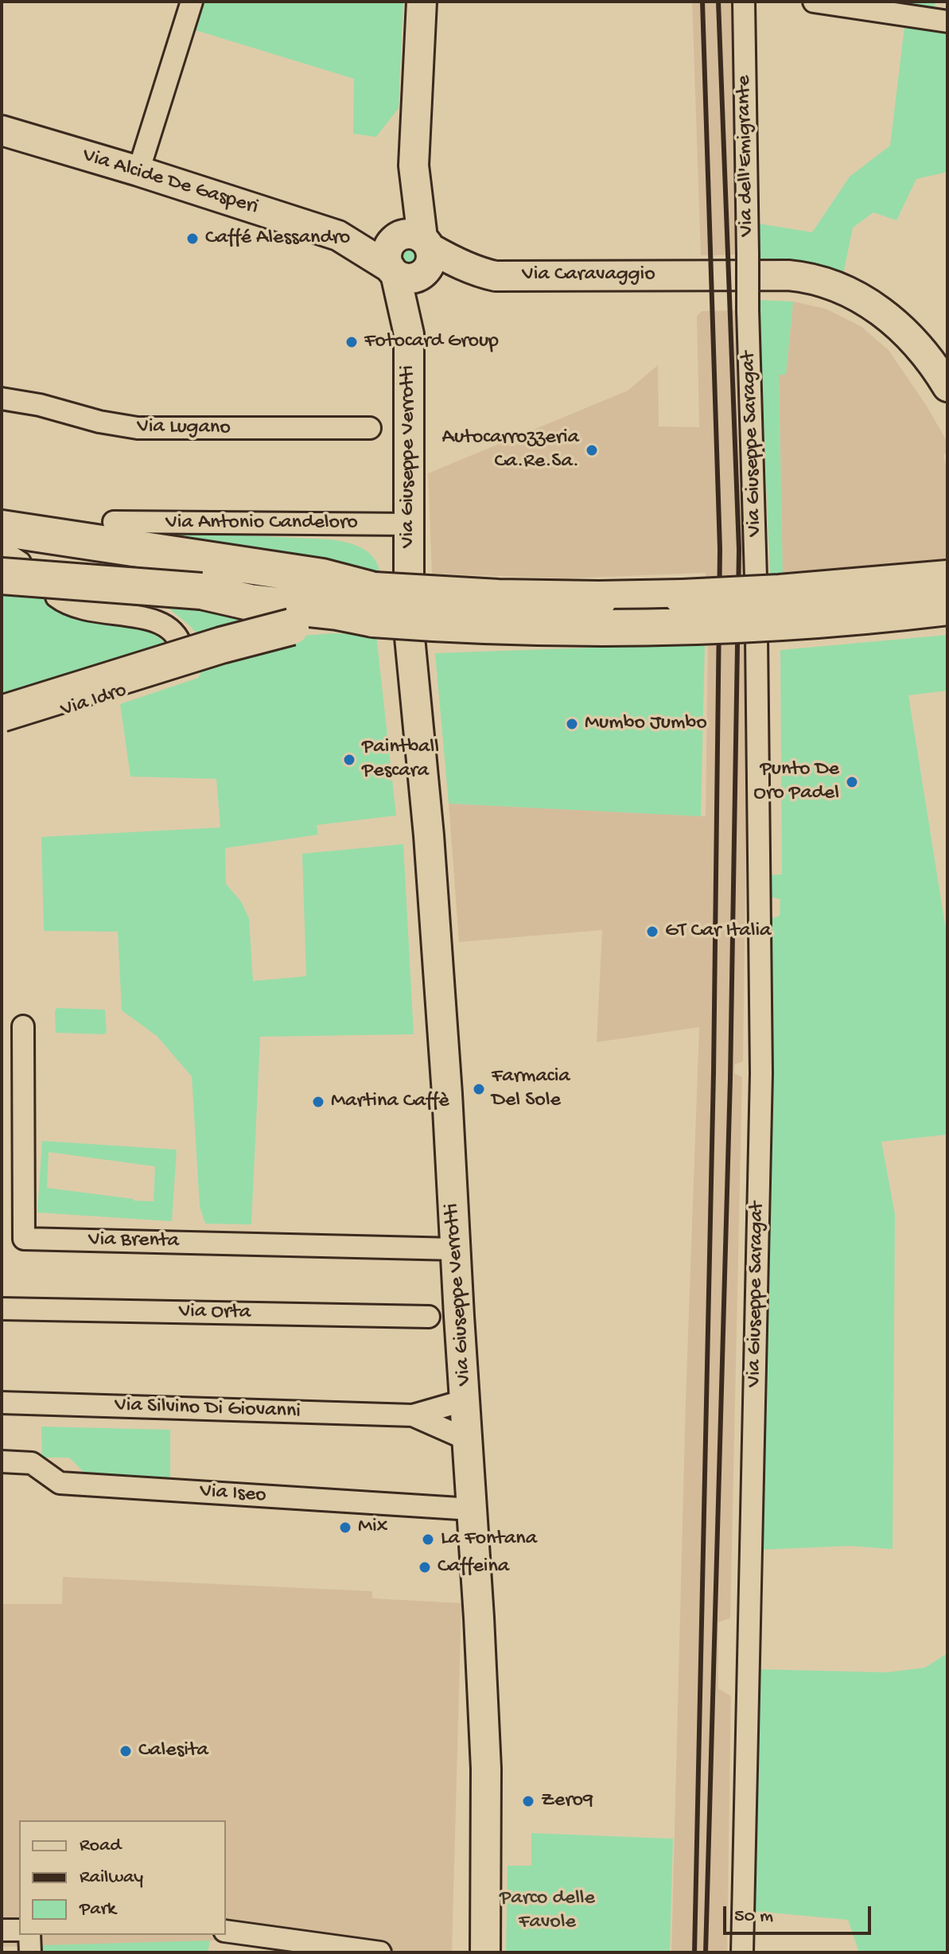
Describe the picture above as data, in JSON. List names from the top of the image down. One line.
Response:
{"streets":{"street":["Via dell'Emigrante","Via Alcide De Gasperi","Via Caravaggio","Via Lugano","Via Giuseppe Saragat","Via Giuseppe Verrotti","Via Antonio Candeloro","Via Idro","Via Brenta","Via Orta","Via Silvino Di Giovanni","Via Iseo"]},"crossings":[["Via dell'Emigrante","Via Giuseppe Saragat"],["Via Alcide De Gasperi","Via Caravaggio"],["Via Alcide De Gasperi","Via Giuseppe Verrotti"],["Via Caravaggio","Via Giuseppe Verrotti"],["Via Giuseppe Verrotti","Via Antonio Candeloro"],["Via Giuseppe Verrotti","Via Brenta"],["Via Giuseppe Verrotti","Via Silvino Di Giovanni"],["Via Giuseppe Verrotti","Via Iseo"]],"parks":["Parco delle Favole"],"places":["Caffé Alessandro","Fotocard Group","Autocarrozzeria Ca.Re.Sa.","Mumbo Jumbo","Paintball Pescara","Punto De Oro Padel","GT Car Italia","Farmacia Del Sole","Martina Caffè","Mix","La Fontana","Caffeina","Calesita","Zero9"],"legend":["Road","Railway","Park"],"scale_bar":"50 m"}
